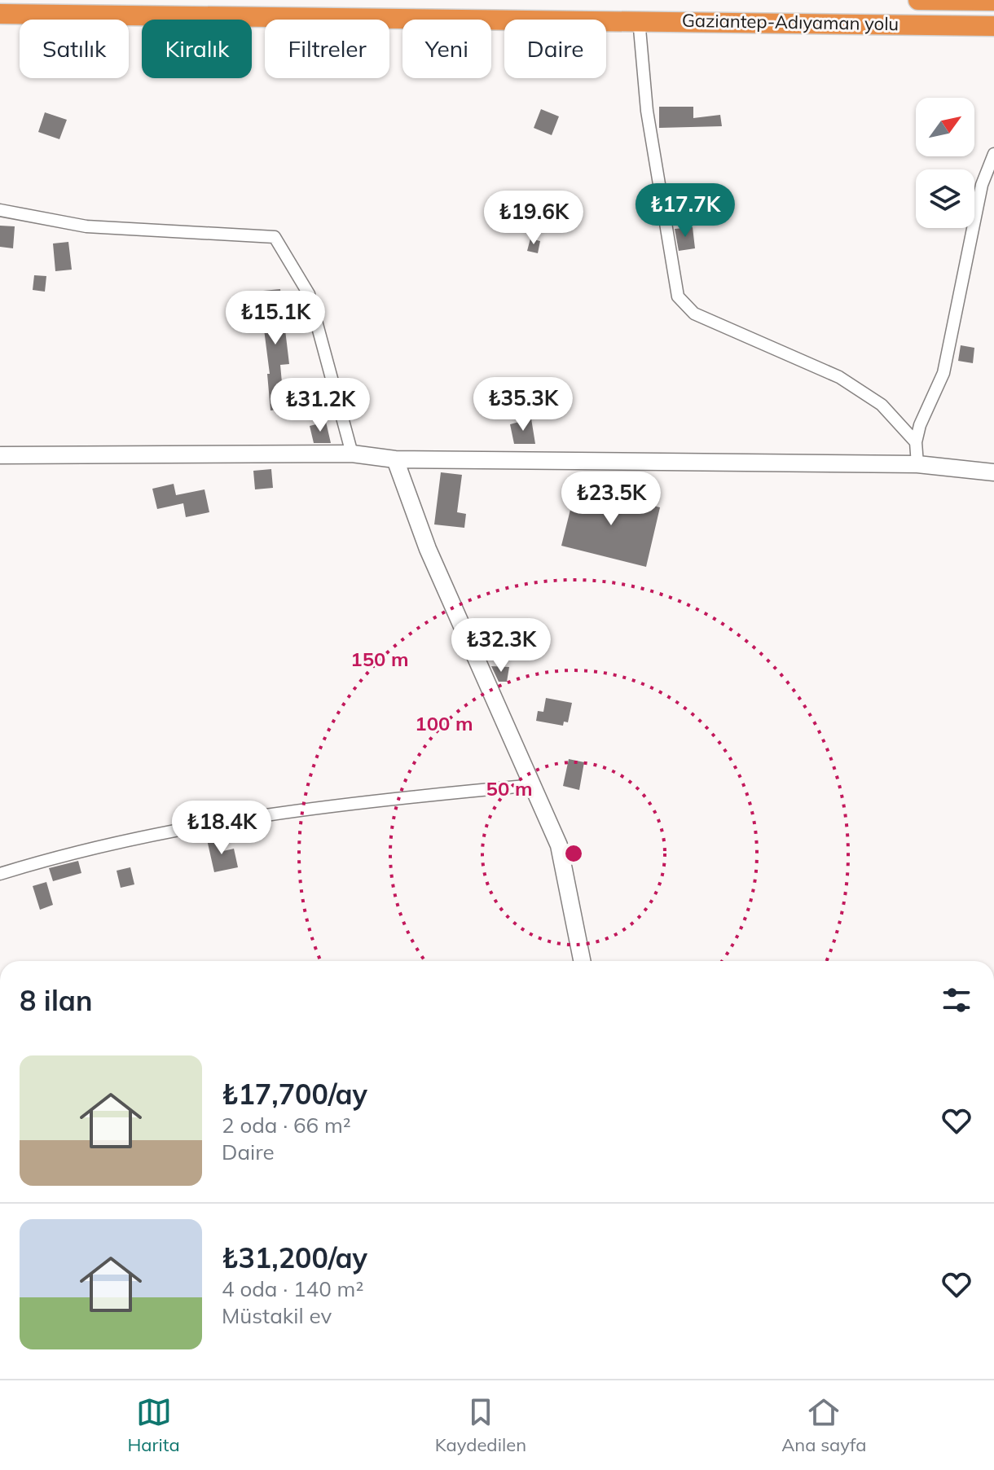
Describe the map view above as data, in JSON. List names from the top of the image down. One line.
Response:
{"streets":{"highway":["Gaziantep-Adıyaman yolu"]},"north":"top right","page":{"chip":["Satılık","Kiralık","Filtreler","Yeni","Daire"],"price":["₺17.7K","₺19.6K","₺15.1K","₺35.3K","₺31.2K","₺23.5K","₺32.3K","₺18.4K"],"heading":"8 ilan","list":[{"name":"₺17,700/ay","note":"2 oda · 66 m² · Daire"},{"name":"₺31,200/ay","note":"4 oda · 140 m² · Müstakil ev"}],"tabs":["Harita","Kaydedilen","Ana sayfa"]},"rings":["150 m","100 m","50 m"]}
